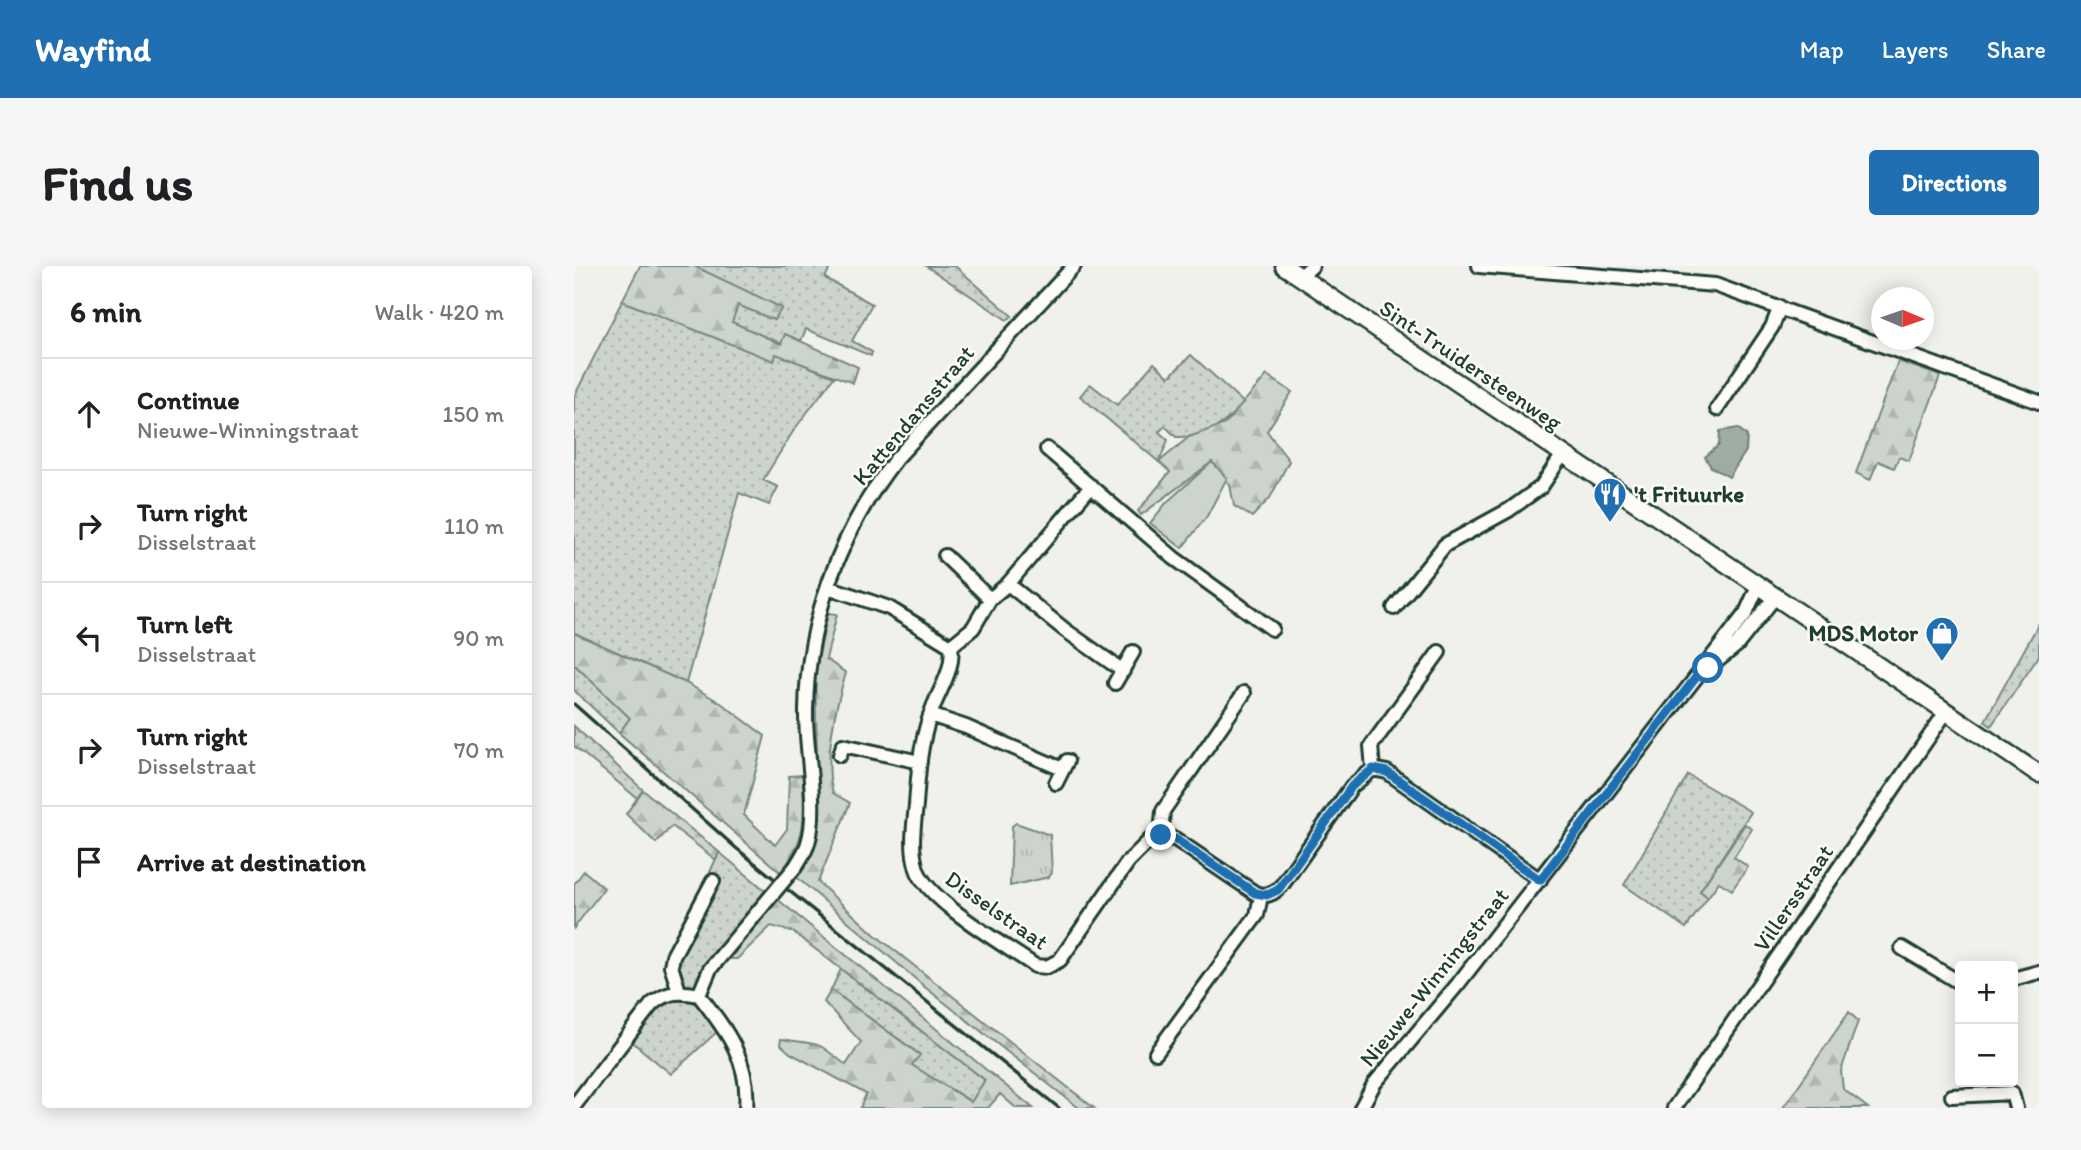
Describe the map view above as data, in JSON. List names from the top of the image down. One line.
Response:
{"streets":{"main road":["Sint-Truidersteenweg"],"street":["Kattendansstraat","Villersstraat","Disselstraat","Nieuwe-Winningstraat"]},"crossings":[["Sint-Truidersteenweg","Villersstraat"],["Sint-Truidersteenweg","Nieuwe-Winningstraat"]],"places":{"restaurant":["'t Frituurke"],"shop":["MDS Motor"]},"north":"right","page":{"header":"Wayfind","nav":["Map","Layers","Share"],"buttons":"Directions","title":"Find us","heading":["6 min","Walk · 420 m"],"list":[["Continue","Nieuwe-Winningstraat","150 m"],["Turn right","Disselstraat","110 m"],["Turn left","Disselstraat","90 m"],["Turn right","Disselstraat","70 m"],"Arrive at destination"],"map_buttons":["+","−"]}}
